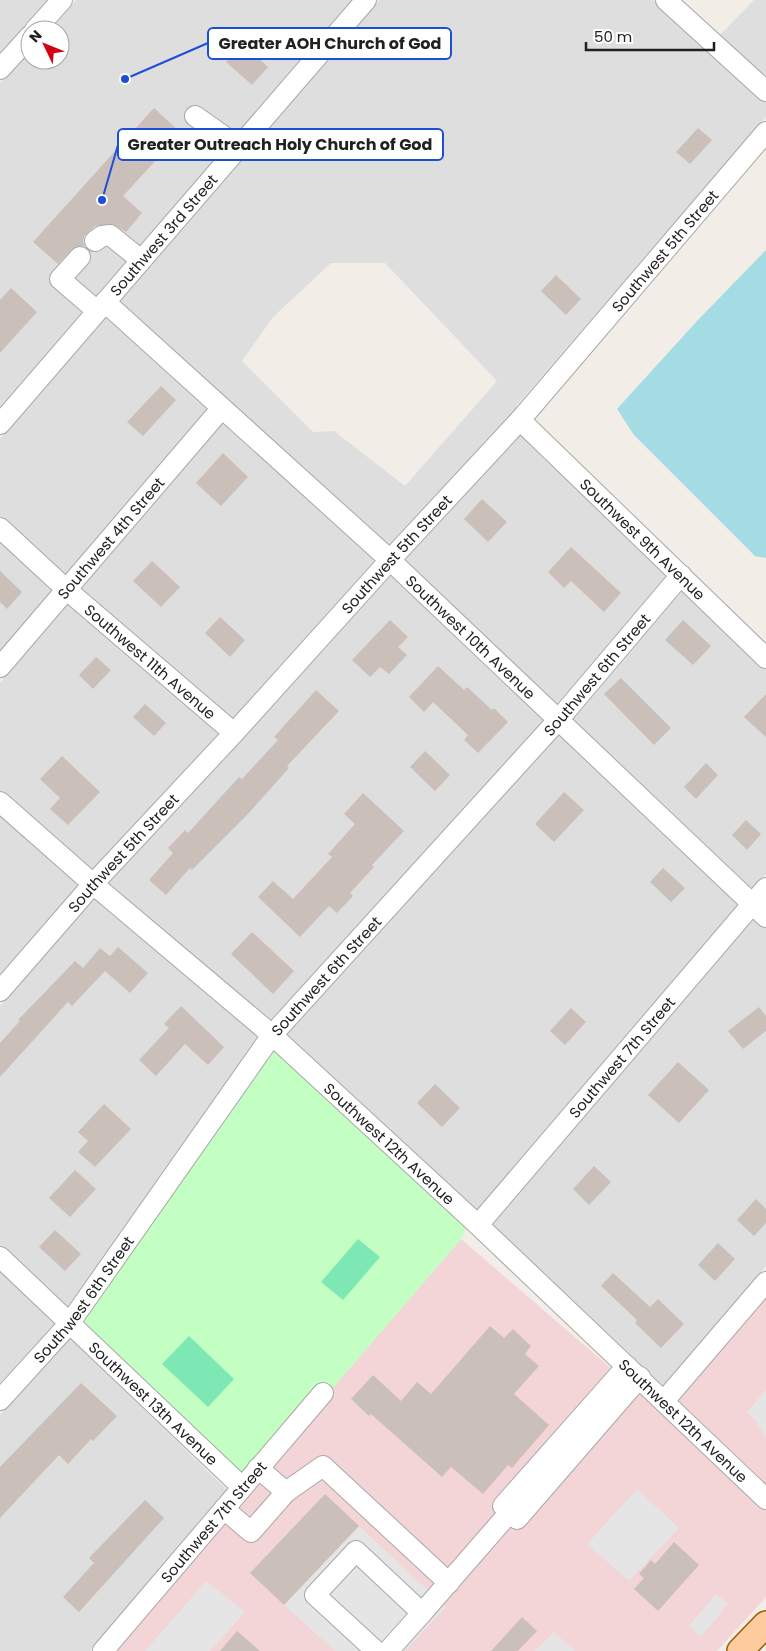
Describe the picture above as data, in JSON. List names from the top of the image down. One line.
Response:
{"streets":{"street":["Southwest 3rd Street","Southwest 5th Street","Southwest 4th Street","Southwest 9th Avenue","Southwest 10th Avenue","Southwest 11th Avenue","Southwest 6th Street","Southwest 7th Street","Southwest 12th Avenue","Southwest 13th Avenue"]},"crossings":[["Southwest 3rd Street","Southwest 10th Avenue"],["Southwest 5th Street","Southwest 9th Avenue"],["Southwest 5th Street","Southwest 10th Avenue"],["Southwest 5th Street","Southwest 11th Avenue"],["Southwest 5th Street","Southwest 12th Avenue"],["Southwest 4th Street","Southwest 10th Avenue"],["Southwest 4th Street","Southwest 11th Avenue"],["Southwest 9th Avenue","Southwest 6th Street"],["Southwest 10th Avenue","Southwest 6th Street"],["Southwest 10th Avenue","Southwest 7th Street"],["Southwest 6th Street","Southwest 12th Avenue"],["Southwest 6th Street","Southwest 13th Avenue"],["Southwest 7th Street","Southwest 12th Avenue"],["Southwest 7th Street","Southwest 13th Avenue"]],"places":["Greater AOH Church of God","Greater Outreach Holy Church of God"],"scale_bar":"50 m","north":"top left"}
